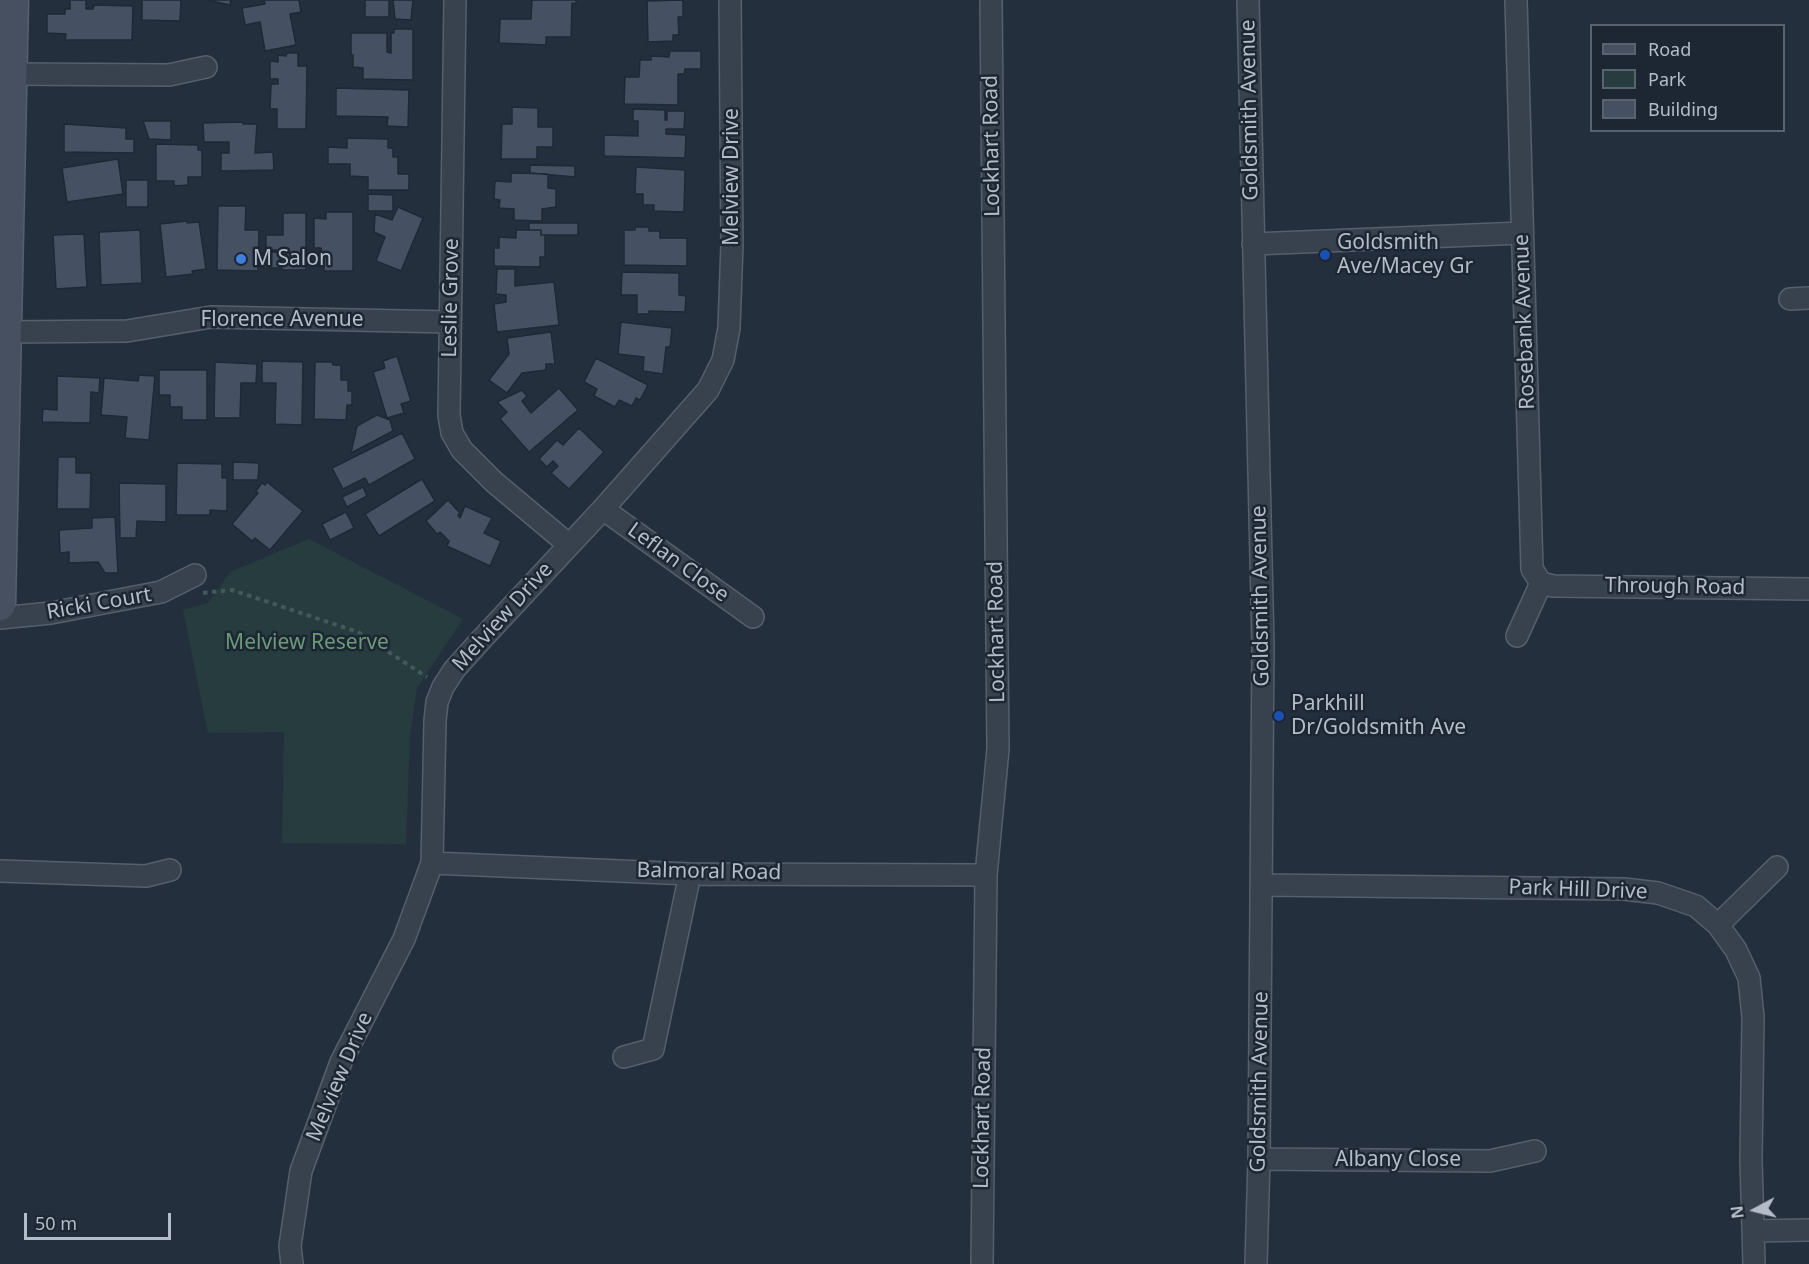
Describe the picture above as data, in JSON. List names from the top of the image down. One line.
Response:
{"streets":{"street":["Goldsmith Avenue","Lockhart Road","Melview Drive","Leslie Grove","Florence Avenue","Rosebank Avenue","Leflan Close","Through Road","Ricki Court","Balmoral Road","Park Hill Drive","Albany Close"]},"crossings":[["Goldsmith Avenue","Park Hill Drive"],["Goldsmith Avenue","Albany Close"],["Lockhart Road","Balmoral Road"],["Melview Drive","Leslie Grove"],["Melview Drive","Leflan Close"],["Melview Drive","Balmoral Road"],["Leslie Grove","Florence Avenue"],["Rosebank Avenue","Through Road"]],"parks":["Melview Reserve"],"places":["Goldsmith Ave/Macey Gr","M Salon","Parkhill Dr/Goldsmith Ave"],"legend":["Road","Park","Building"],"scale_bar":"50 m","north":"left"}
